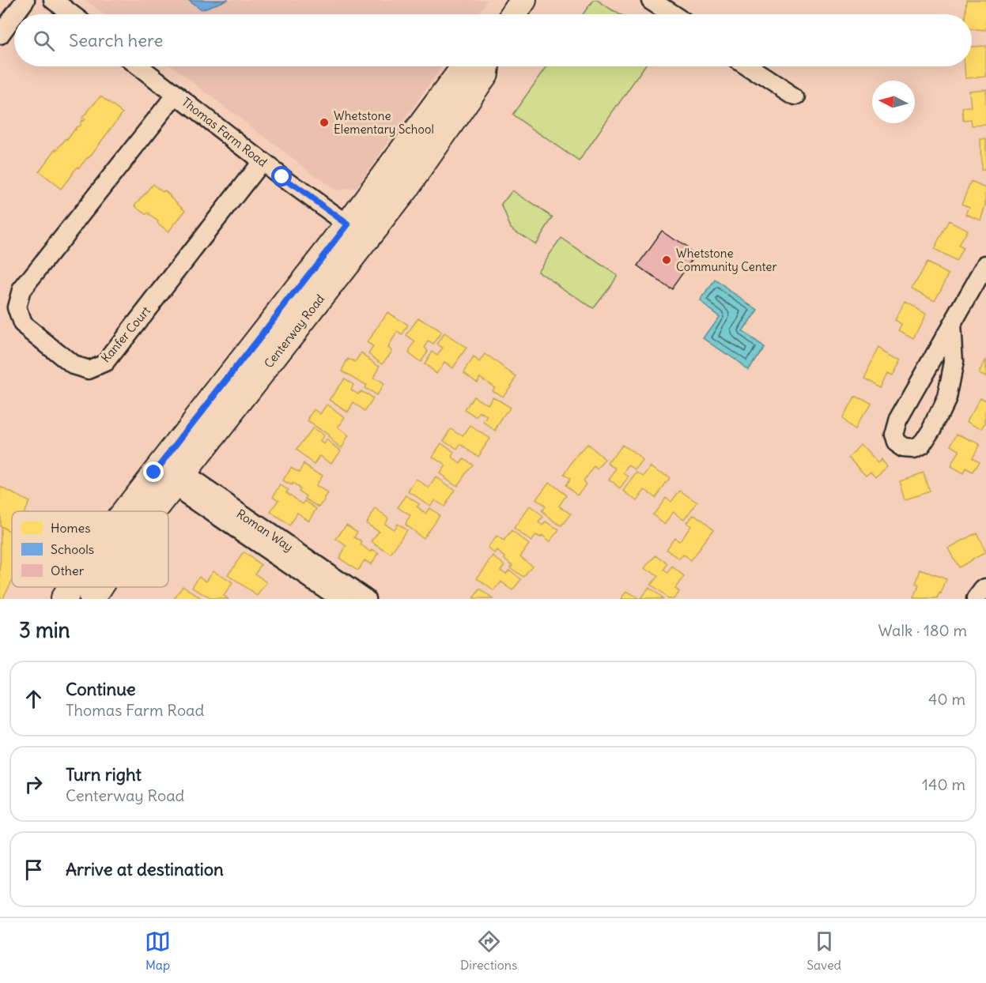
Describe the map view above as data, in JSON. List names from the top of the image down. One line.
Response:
{"streets":{"street":["Thomas Farm Road","Centerway Road","Kanfer Court","Roman Way"]},"crossings":[["Thomas Farm Road","Centerway Road"],["Thomas Farm Road","Kanfer Court"],["Centerway Road","Roman Way"]],"places":["Whetstone Elementary School","Whetstone Community Center"],"legend":["Homes","Schools","Other"],"north":"left","page":{"search":"Search here","heading":["3 min","Walk · 180 m"],"list":[["Continue","Thomas Farm Road","40 m"],["Turn right","Centerway Road","140 m"],"Arrive at destination"],"nav":["Map","Directions","Saved"]}}
